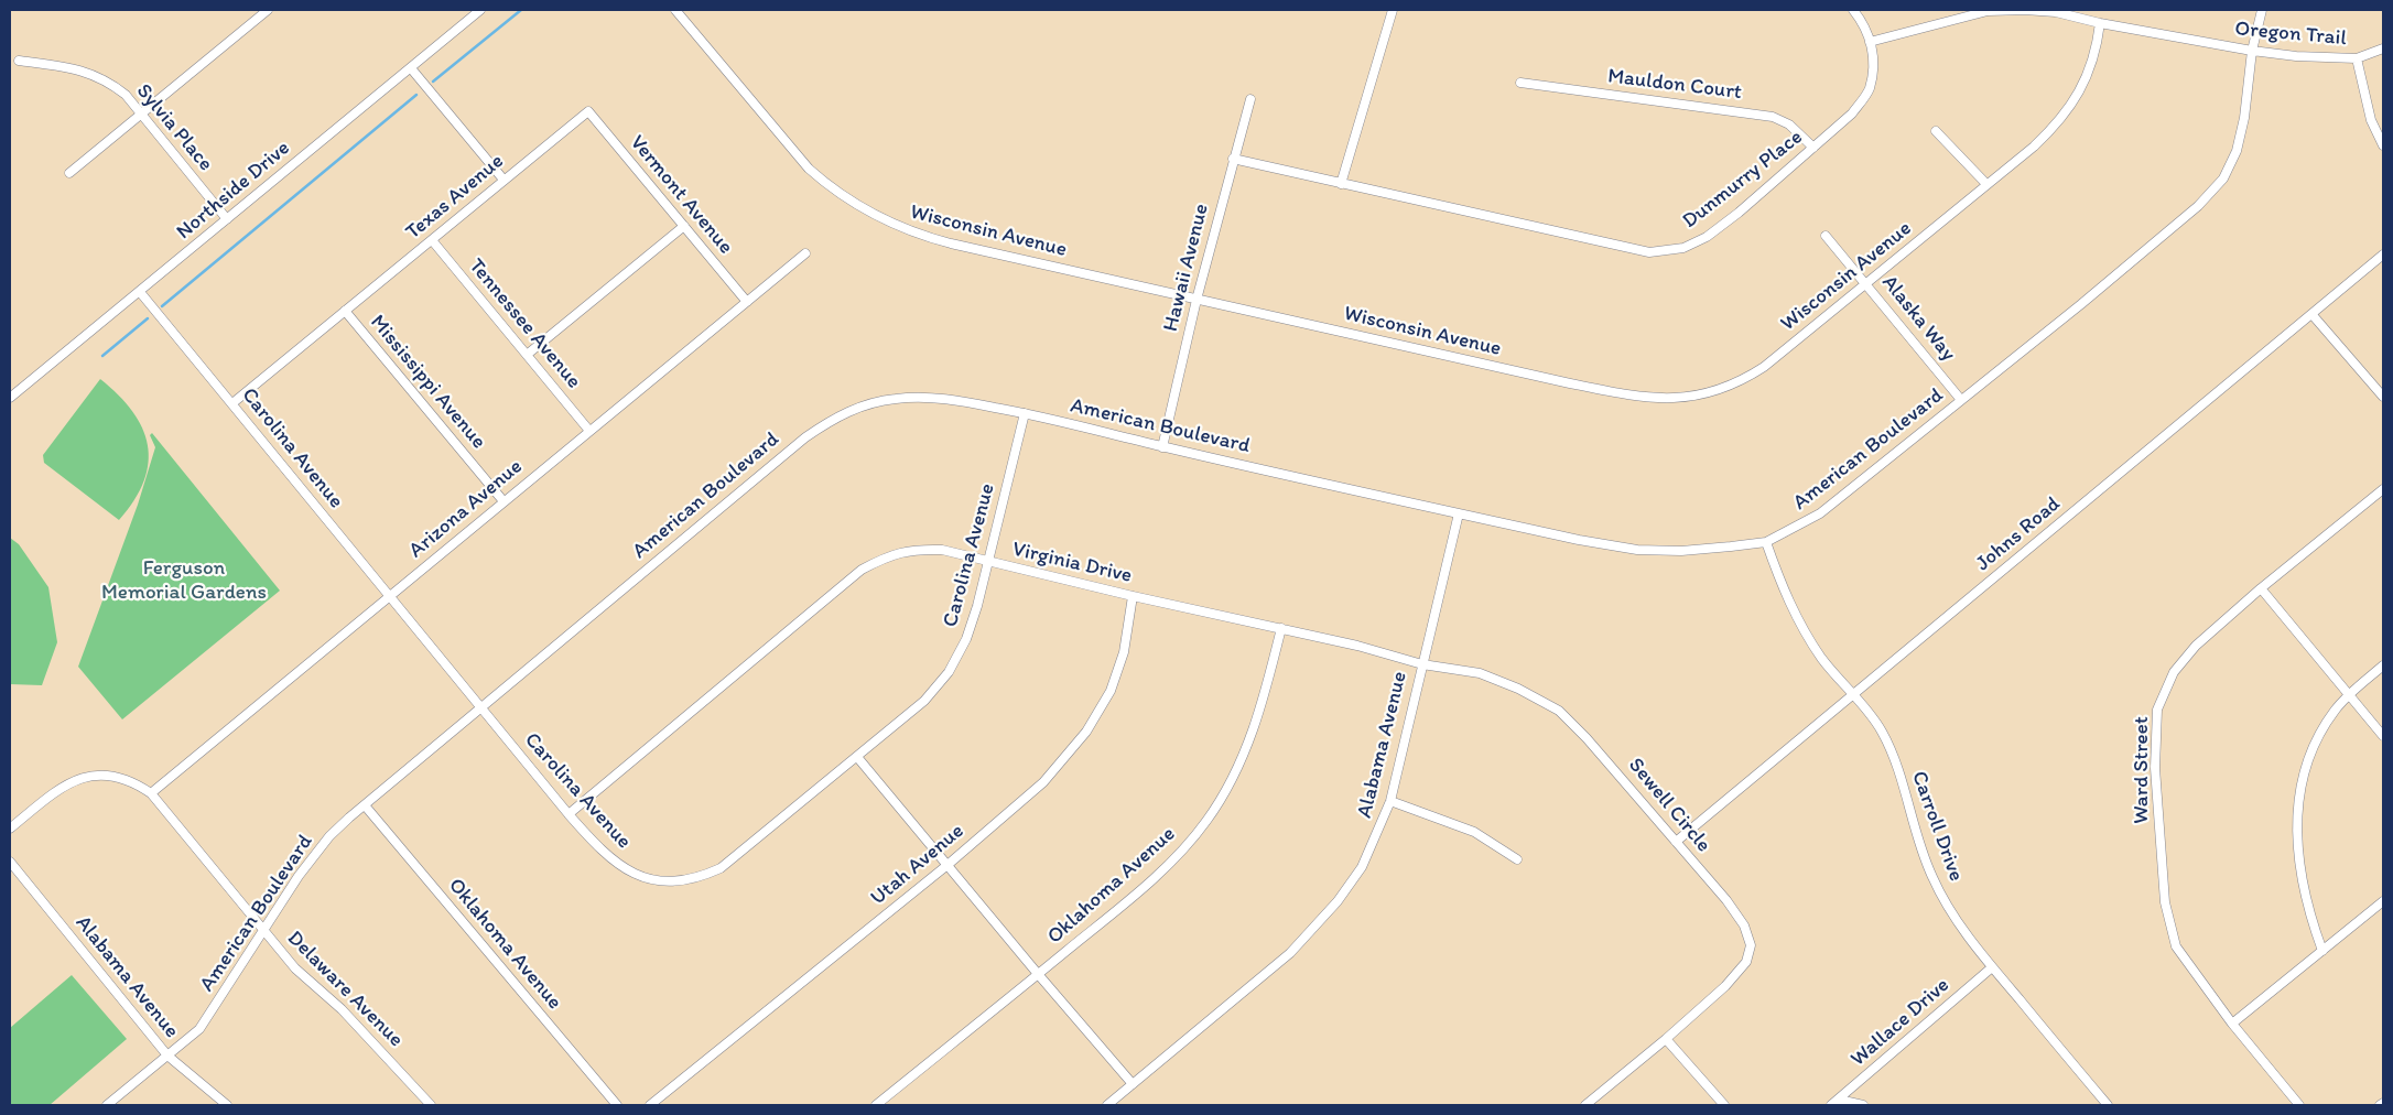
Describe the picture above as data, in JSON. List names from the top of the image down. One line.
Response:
{"streets":{"street":["Oregon Trail","Mauldon Court","Sylvia Place","Dunmurry Place","Northside Drive","Vermont Avenue","Texas Avenue","Wisconsin Avenue","Hawaii Avenue","Alaska Way","Tennessee Avenue","Mississippi Avenue","American Boulevard","Carolina Avenue","Arizona Avenue","Johns Road","Virginia Drive","Alabama Avenue","Ward Street","Sewell Circle","Carroll Drive","Utah Avenue","Oklahoma Avenue","Delaware Avenue","Wallace Drive"]},"crossings":[["Oregon Trail","Dunmurry Place"],["Oregon Trail","Wisconsin Avenue"],["Oregon Trail","American Boulevard"],["Mauldon Court","Dunmurry Place"],["Sylvia Place","Northside Drive"],["Dunmurry Place","Hawaii Avenue"],["Northside Drive","Carolina Avenue"],["Vermont Avenue","Texas Avenue"],["Vermont Avenue","Arizona Avenue"],["Texas Avenue","Tennessee Avenue"],["Texas Avenue","Mississippi Avenue"],["Texas Avenue","Carolina Avenue"],["Wisconsin Avenue","Hawaii Avenue"],["Wisconsin Avenue","Alaska Way"],["Hawaii Avenue","American Boulevard"],["Alaska Way","American Boulevard"],["Tennessee Avenue","Arizona Avenue"],["Mississippi Avenue","Arizona Avenue"],["American Boulevard","Carolina Avenue"],["American Boulevard","Alabama Avenue"],["American Boulevard","Carroll Drive"],["American Boulevard","Oklahoma Avenue"],["American Boulevard","Delaware Avenue"],["Carolina Avenue","Arizona Avenue"],["Carolina Avenue","Virginia Drive"],["Arizona Avenue","Delaware Avenue"],["Johns Road","Sewell Circle"],["Johns Road","Carroll Drive"],["Virginia Drive","Alabama Avenue"],["Virginia Drive","Sewell Circle"],["Virginia Drive","Utah Avenue"],["Virginia Drive","Oklahoma Avenue"],["Alabama Avenue","Sewell Circle"],["Carroll Drive","Wallace Drive"]],"parks":["Ferguson Memorial Gardens"]}
